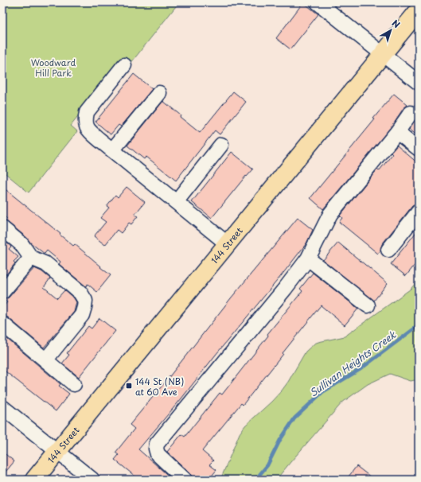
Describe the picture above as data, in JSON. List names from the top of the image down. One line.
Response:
{"streets":{"main road":["144 Street"]},"water":["Sullivan Heights Creek"],"parks":["Woodward Hill Park"],"places":{"transit":["144 St (NB) at 60 Ave"]},"north":"top right"}
